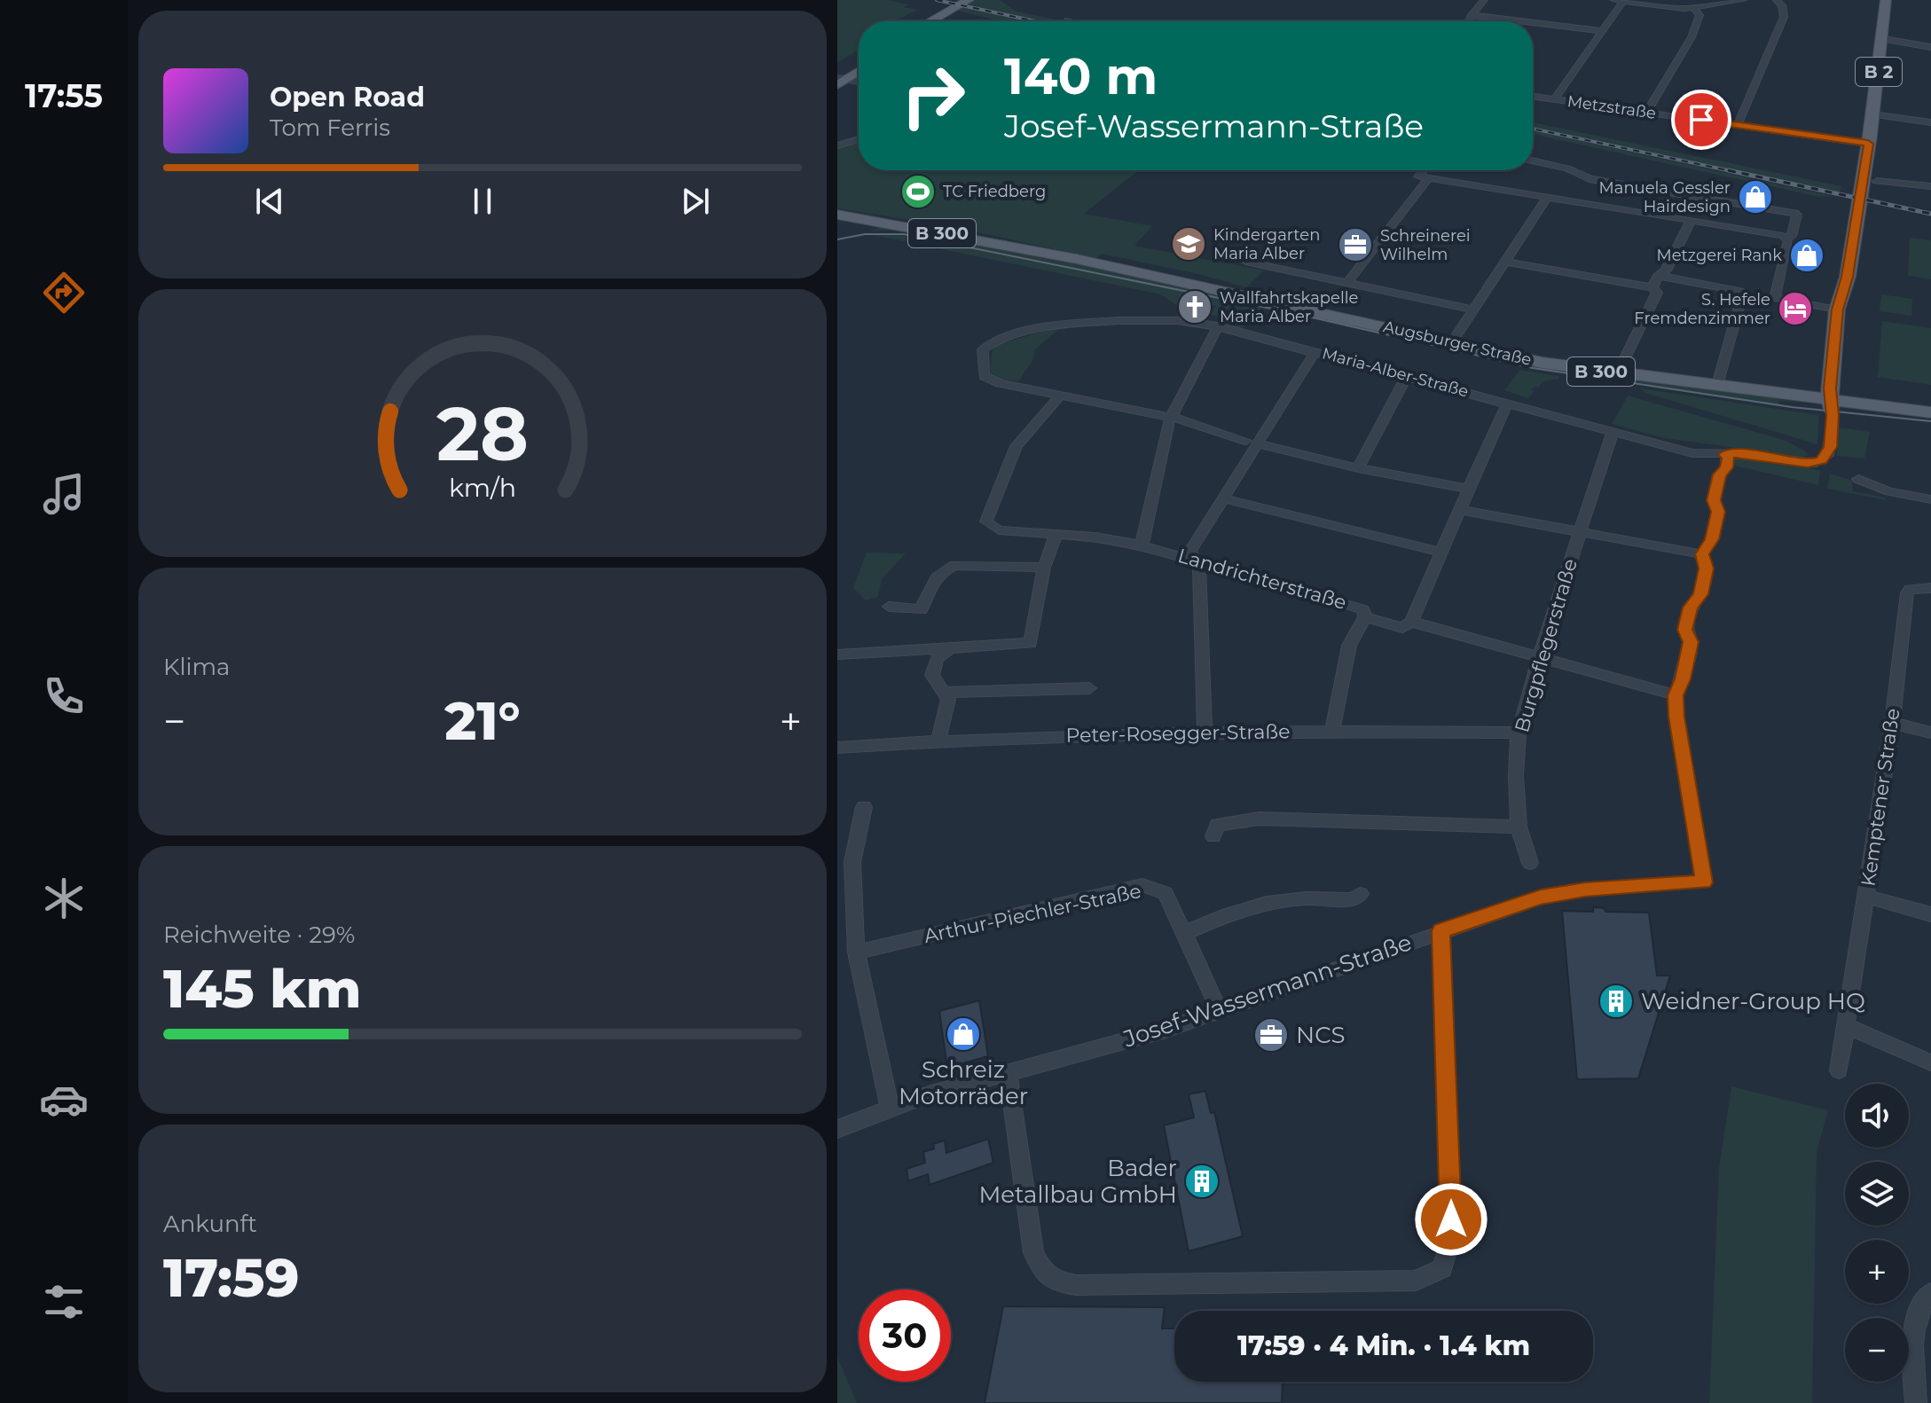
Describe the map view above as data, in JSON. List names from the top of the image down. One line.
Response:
{"streets":{"main road":["B 2","B 300","Augsburger Straße"],"street":["Metzstraße","Maria-Alber-Straße","Landrichterstraße","Burgpflegerstraße","Peter-Rosegger-Straße","Kemptener Straße","Arthur-Piechler-Straße","Josef-Wassermann-Straße"]},"crossings":[["B 2","Metzstraße"],["B 2","Augsburger Straße"],["B 2","Maria-Alber-Straße"],["Augsburger Straße","Maria-Alber-Straße"],["Maria-Alber-Straße","Landrichterstraße"],["Maria-Alber-Straße","Burgpflegerstraße"],["Landrichterstraße","Burgpflegerstraße"],["Landrichterstraße","Josef-Wassermann-Straße"],["Burgpflegerstraße","Peter-Rosegger-Straße"],["Arthur-Piechler-Straße","Josef-Wassermann-Straße"]],"places":{"sports":["TC Friedberg"],"shop":["Manuela Gessler Hairdesign","Metzgerei Rank","Schreiz Motorräder"],"school or university":["Kindergarten Maria Alber"],"office":["Schreinerei Wilhelm","NCS"],"church":["Wallfahrtskapelle Maria Alber"],"hotel":["S. Hefele Fremdenzimmer"],"building":["Weidner-Group HQ","Bader Metallbau GmbH"]},"page":{"tabs":"17:55","turn":["140 m","Josef-Wassermann-Straße"],"song":["Open Road","Tom Ferris"],"tile":["Klima",["Reichweite · 29%","145 km"],["Ankunft","17:59"]],"heat":["−","21°","+"],"map_buttons":["+","−"],"limit":"30","trip":"17:59 · 4 Min. · 1.4 km","gauge":["28","km/h"]}}
